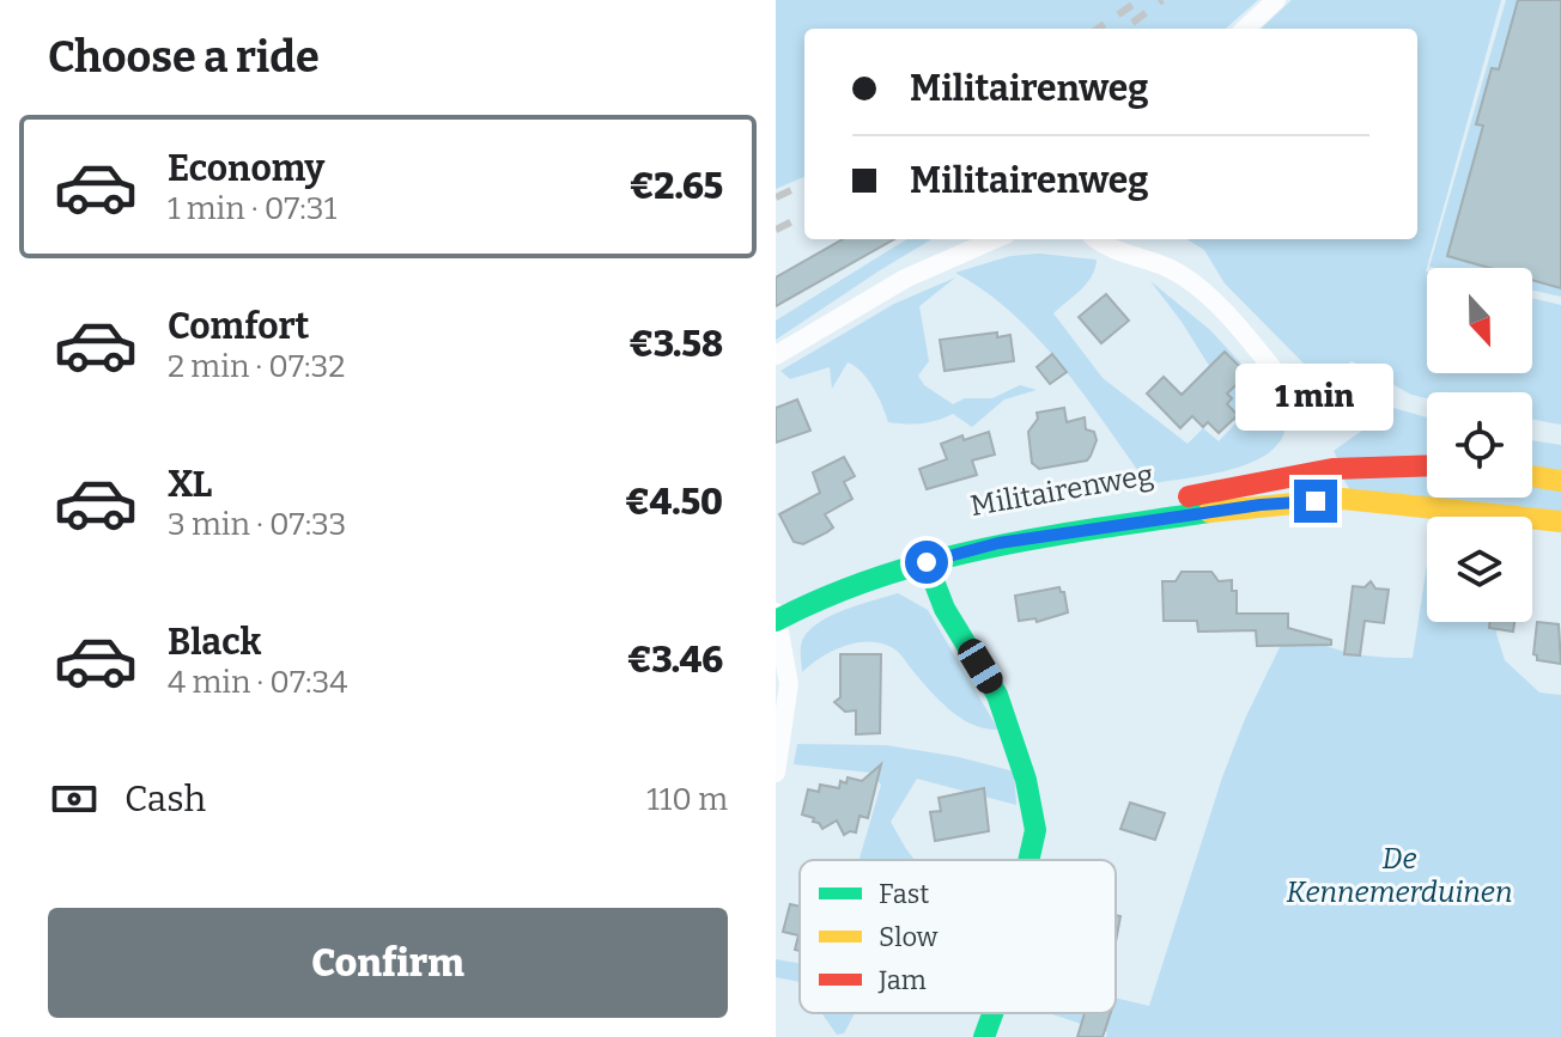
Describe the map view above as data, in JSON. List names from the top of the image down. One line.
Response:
{"streets":{"main road":["Militairenweg"]},"parks":["De Kennemerduinen"],"legend":["Fast","Slow","Jam"],"north":"bottom","page":{"heading":"Choose a ride","banner":["Militairenweg","Militairenweg"],"list":[{"name":"Economy","note":"1 min · 07:31","value":"€2.65"},{"name":"Comfort","note":"2 min · 07:32","value":"€3.58"},{"name":"XL","note":"3 min · 07:33","value":"€4.50"},{"name":"Black","note":"4 min · 07:34","value":"€3.46"}],"bubble":"1 min","pay":["Cash","110 m"],"buttons":"Confirm"}}
